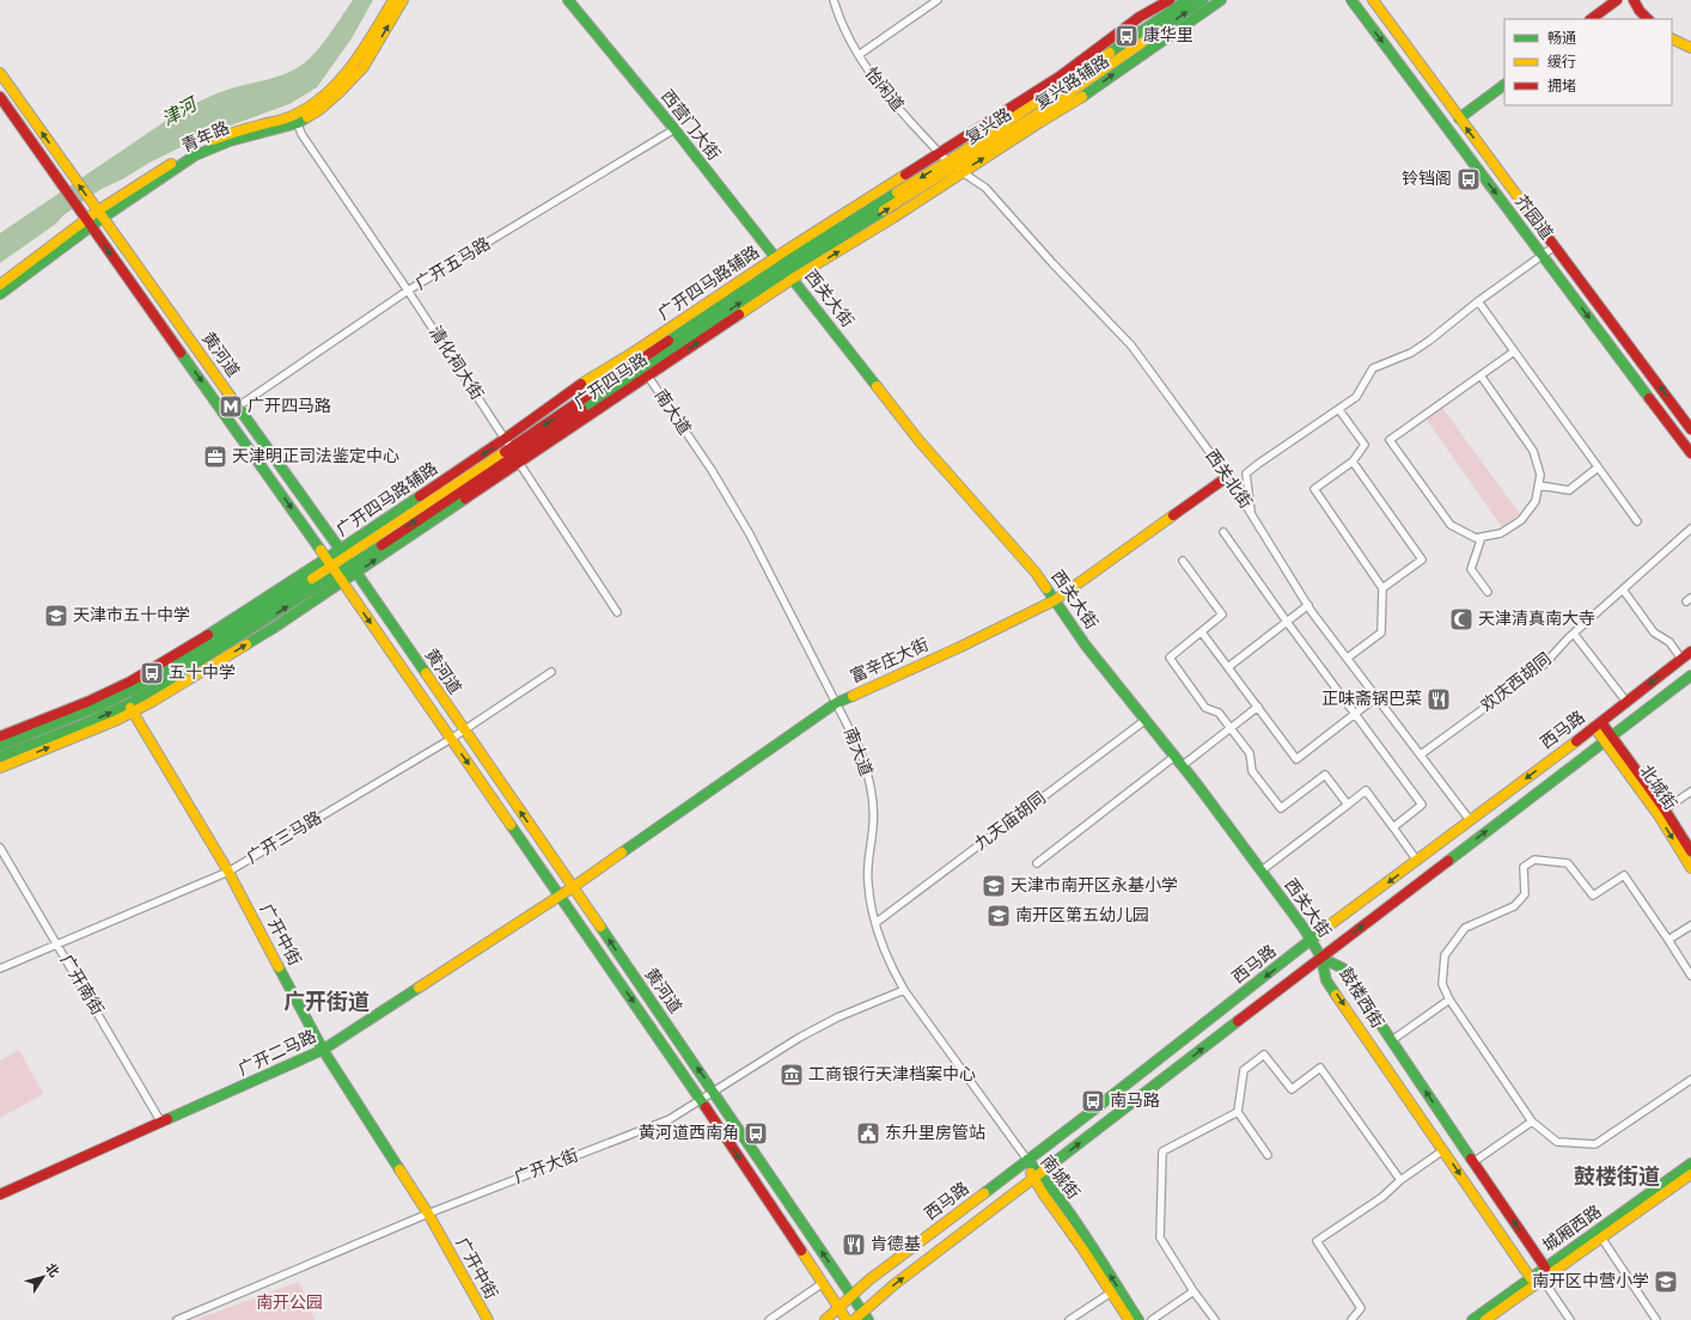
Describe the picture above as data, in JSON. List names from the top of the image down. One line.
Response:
{"streets":{"main road":["复兴路辅路","西营门大街","复兴路","青年路","芥园道","广开四马路辅路","西关大街","黄河道","广开四马路","富辛庄大街","西马路","北城街","广开中街","鼓楼西街","广开二马路","南城街","城厢西路"],"street":["怡闲道","广开五马路","清化祠大街","南大道","西关北街","欢庆西胡同","九天庙胡同","广开三马路","广开南街","广开大街"]},"crossings":[["复兴路辅路","怡闲道"],["复兴路辅路","西营门大街"],["复兴路辅路","复兴路"],["复兴路辅路","广开四马路辅路"],["复兴路辅路","西关大街"],["复兴路辅路","广开四马路"],["复兴路辅路","西关北街"],["怡闲道","复兴路"],["怡闲道","西关北街"],["西营门大街","复兴路"],["西营门大街","广开五马路"],["西营门大街","广开四马路辅路"],["西营门大街","西关大街"],["西营门大街","广开四马路"],["复兴路","广开四马路辅路"],["复兴路","西关大街"],["复兴路","广开四马路"],["复兴路","西关北街"],["青年路","黄河道"],["青年路","清化祠大街"],["广开五马路","黄河道"],["广开五马路","清化祠大街"],["广开四马路辅路","西关大街"],["广开四马路辅路","清化祠大街"],["广开四马路辅路","广开四马路"],["广开四马路辅路","南大道"],["西关大街","广开四马路"],["西关大街","富辛庄大街"],["西关大街","西马路"],["西关大街","九天庙胡同"],["西关大街","鼓楼西街"],["黄河道","广开四马路"],["黄河道","富辛庄大街"],["黄河道","西马路"],["黄河道","广开三马路"],["黄河道","广开二马路"],["黄河道","广开大街"],["清化祠大街","广开四马路"],["广开四马路","南大道"],["广开四马路","广开中街"],["南大道","富辛庄大街"],["南大道","西马路"],["南大道","九天庙胡同"],["南大道","广开大街"],["南大道","南城街"],["西关北街","富辛庄大街"],["西关北街","欢庆西胡同"],["西关北街","西马路"],["富辛庄大街","广开二马路"],["西马路","北城街"],["西马路","鼓楼西街"],["西马路","南城街"],["广开三马路","广开中街"],["广开三马路","广开南街"],["广开中街","广开二马路"],["广开中街","广开大街"],["广开南街","广开二马路"],["鼓楼西街","城厢西路"]],"districts":["广开街道","鼓楼街道"],"water":["津河"],"parks":["南开公园"],"places":{"bus stop":["康华里","铃铛阁","五十中学","南马路","黄河道西南角"],"metro station":["广开四马路"],"office":["天津明正司法鉴定中心"],"school or university":["天津市五十中学","天津市南开区永基小学","南开区第五幼儿园","南开区中营小学"],"mosque":["天津清真南大寺"],"restaurant":["正味斋锅巴菜","肯德基"],"museum":["工商银行天津档案中心"],"public building":["东升里房管站"]},"legend":["畅通","缓行","拥堵"],"north":"top right"}
